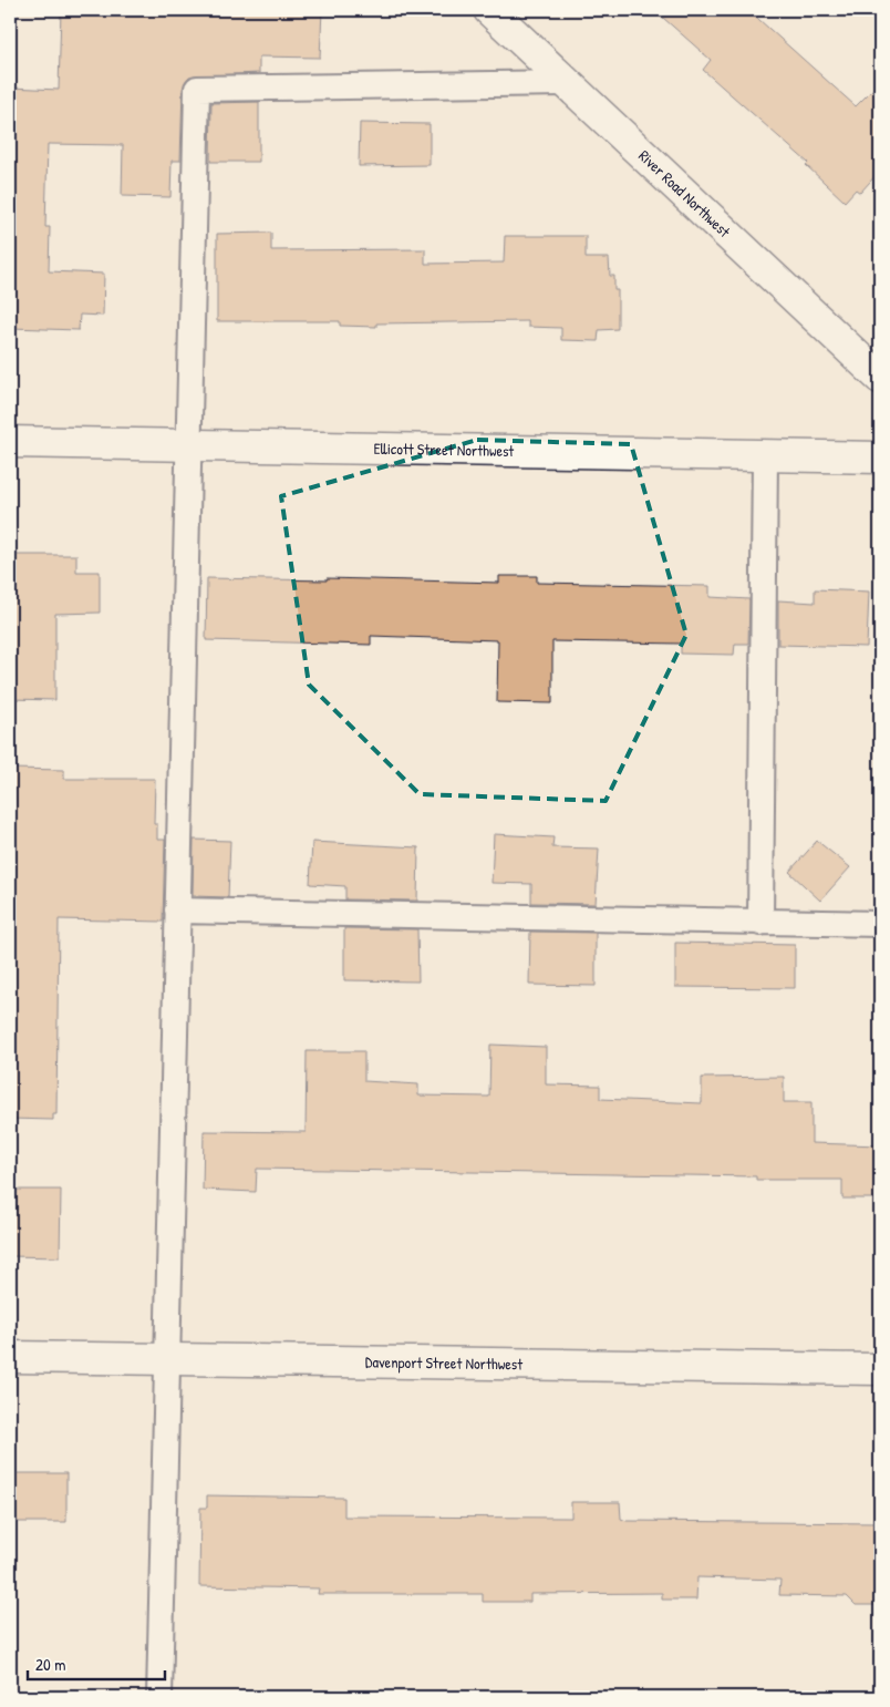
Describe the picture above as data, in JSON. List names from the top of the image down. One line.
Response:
{"streets":{"street":["River Road Northwest","Ellicott Street Northwest","Davenport Street Northwest"]},"scale_bar":"20 m"}
